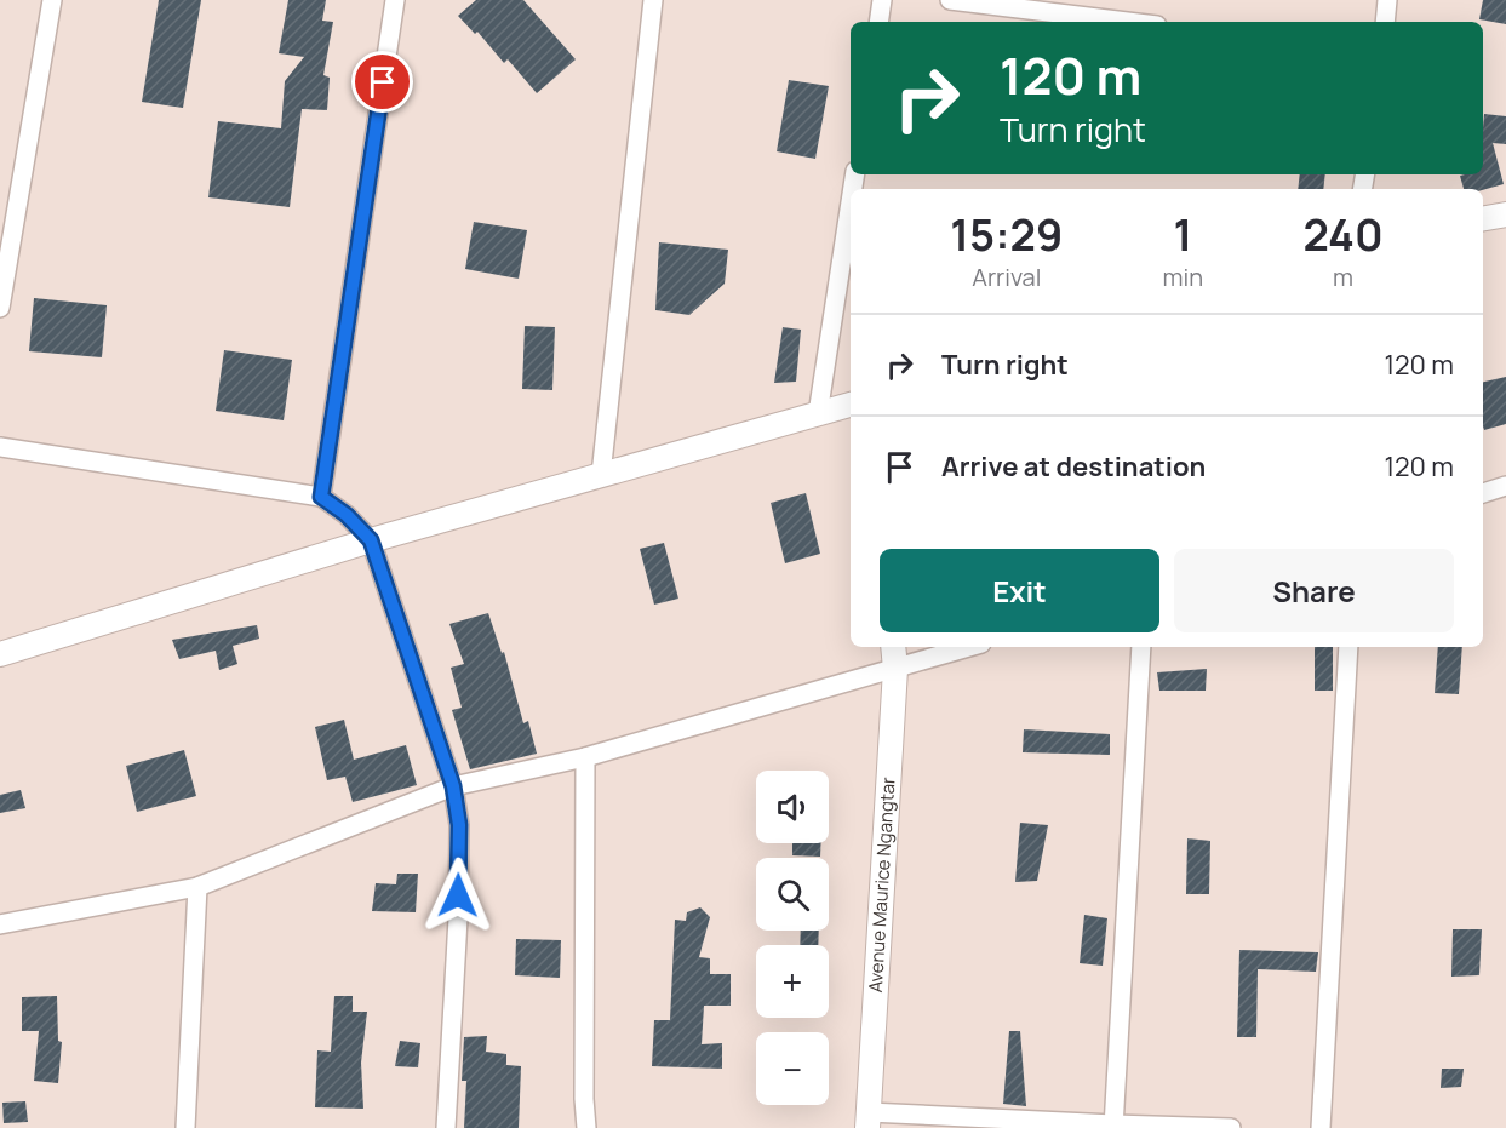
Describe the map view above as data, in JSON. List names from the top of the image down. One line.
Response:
{"streets":{"street":["Avenue Maurice Ngangtar"]},"page":{"turn":["120 m","Turn right"],"eta":["15:29","Arrival","1","min","240","m"],"list":[{"name":"Turn right","value":"120 m"},{"name":"Arrive at destination","value":"120 m"}],"buttons":["Exit","Share"],"map_buttons":["+","−"]}}
